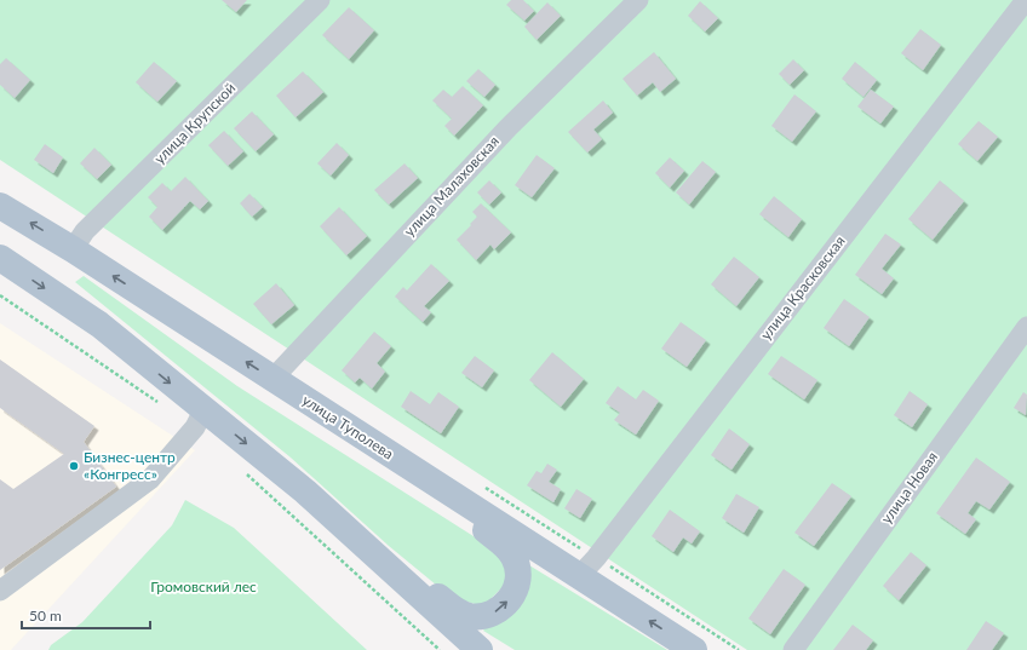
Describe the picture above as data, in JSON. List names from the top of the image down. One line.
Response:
{"streets":{"main road":["улица Туполева"],"street":["улица Крупской","улица Малаховская","улица Красковская","улица Новая"]},"crossings":[["улица Крупской","улица Туполева"],["улица Малаховская","улица Туполева"],["улица Красковская","улица Туполева"]],"parks":["Громовский лес"],"places":["Бизнес-центр «Конгресс»"],"scale_bar":"50 m"}
